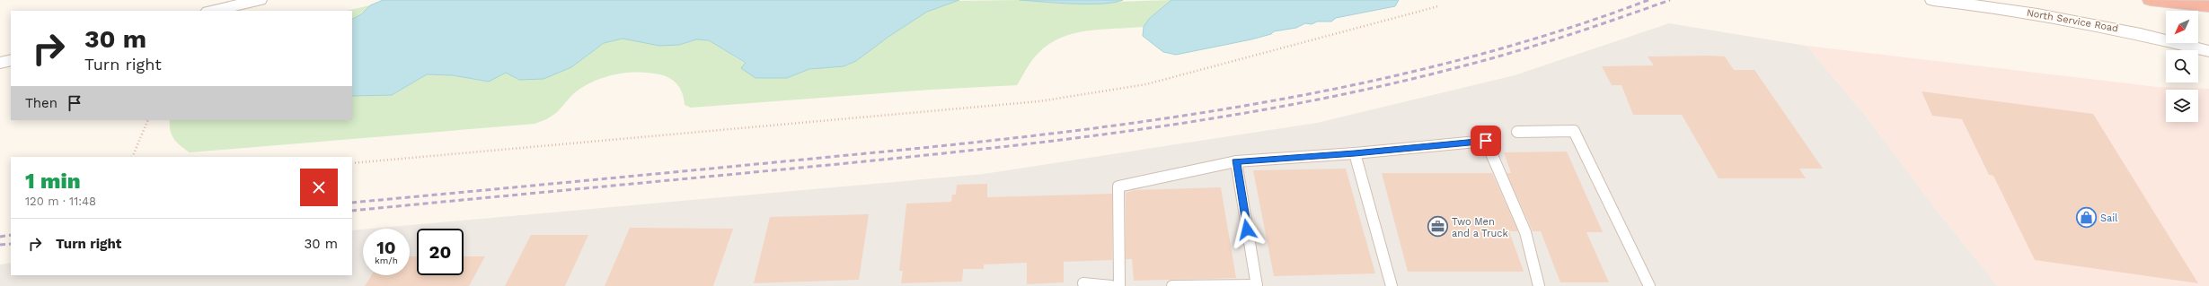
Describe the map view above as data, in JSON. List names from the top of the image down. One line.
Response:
{"streets":{"street":["North Service Road"]},"places":{"shop":["Sail"],"office":["Two Men and a Truck"]},"north":"bottom left","page":{"turn":["30 m","Turn right"],"then":"Then","heading":["1 min","120 m · 11:48"],"list":[{"name":"Turn right","value":"30 m"}],"speed":"10 km/h","limit":"20"}}
